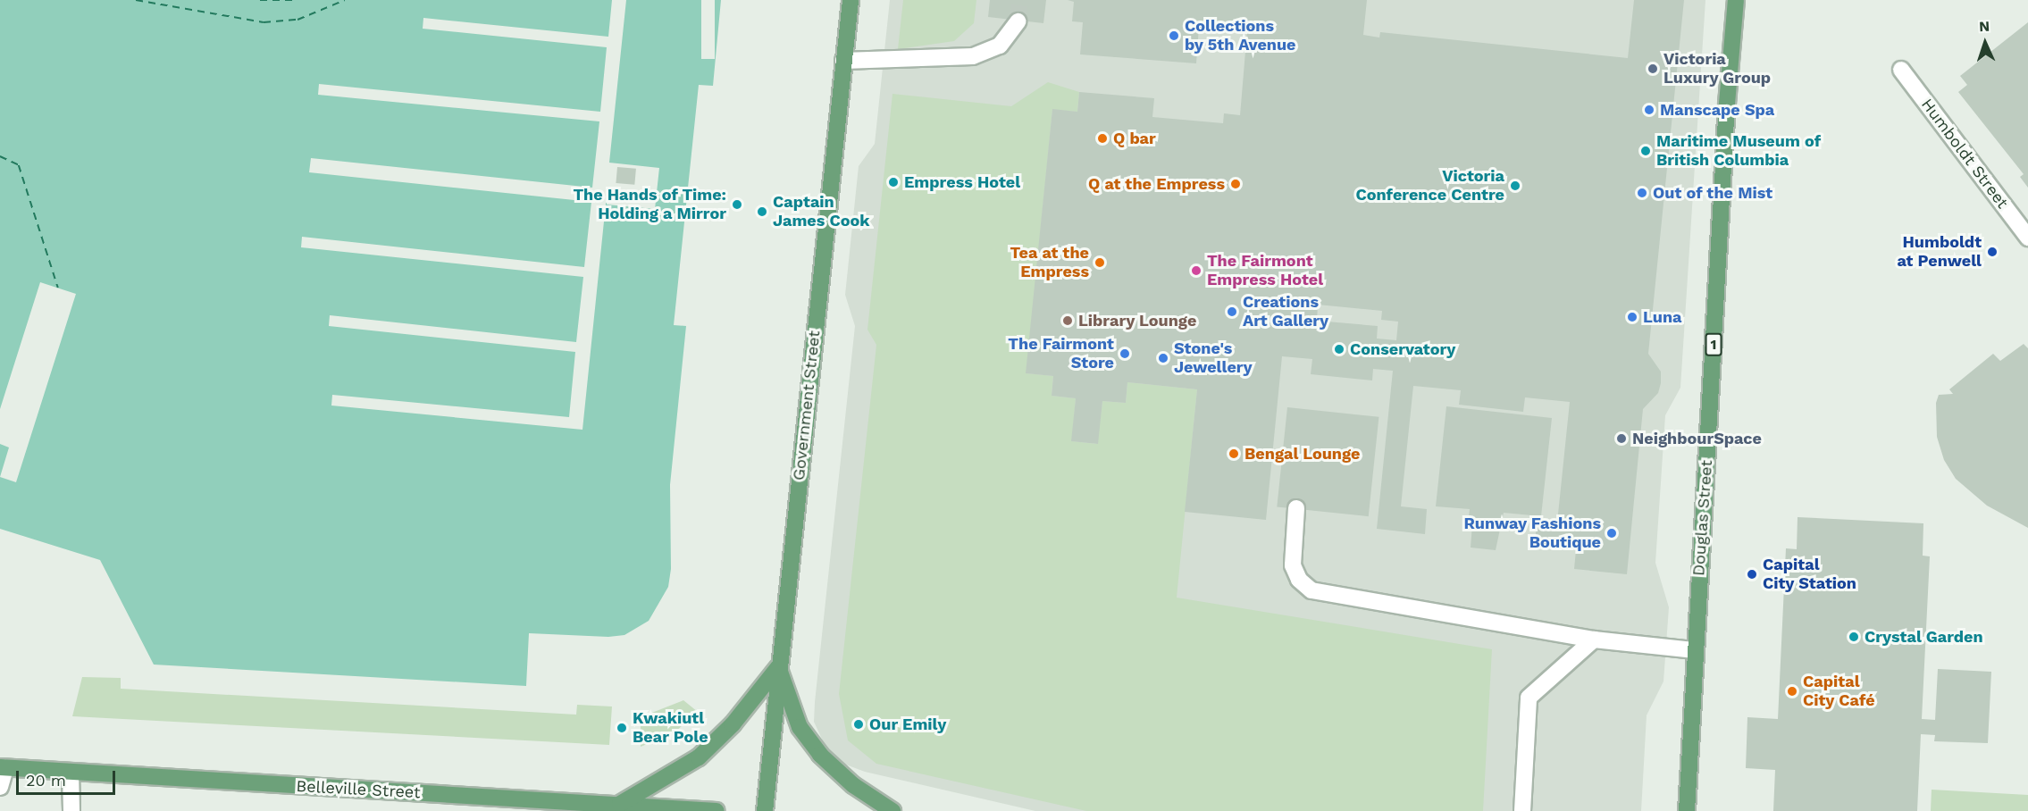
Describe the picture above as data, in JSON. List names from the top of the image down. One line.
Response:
{"streets":{"main road":["1","Government Street","Douglas Street","Belleville Street"],"street":["Humboldt Street"]},"places":["Collections by 5th Avenue","Victoria Luxury Group","Manscape Spa","Q bar","Maritime Museum of British Columbia","Empress Hotel","Q at the Empress","Victoria Conference Centre","Out of the Mist","The Hands of Time: Holding a Mirror","Captain James Cook","Humboldt at Penwell","Tea at the Empress","The Fairmont Empress Hotel","Creations Art Gallery","Luna","Library Lounge","Conservatory","The Fairmont Store","Stone's Jewellery","NeighbourSpace","Bengal Lounge","Runway Fashions Boutique","Capital City Station","Crystal Garden","Capital City Café","Our Emily","Kwakiutl Bear Pole"],"scale_bar":"20 m","north":"top"}
